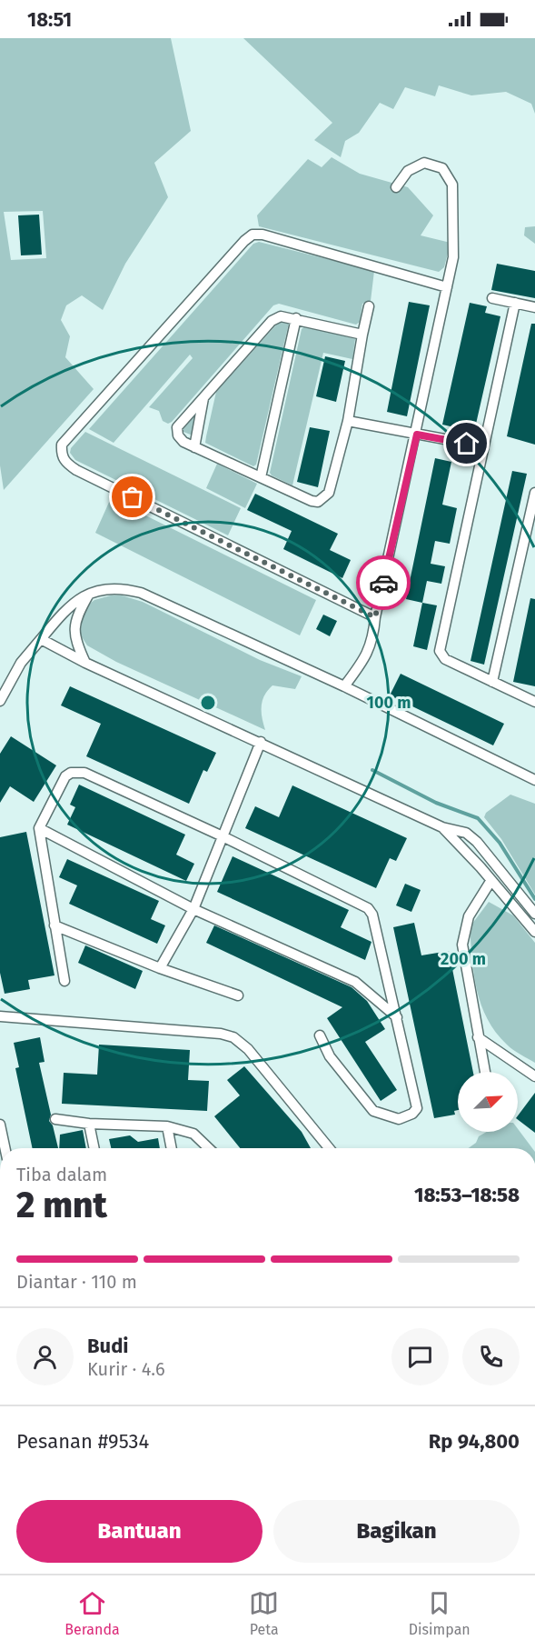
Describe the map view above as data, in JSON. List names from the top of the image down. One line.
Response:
{"north":"top right","page":{"status":"18:51","heading":["2 mnt","Tiba dalam","18:53–18:58"],"panel":["Budi","Kurir · 4.6","Pesanan #9534","Rp 94,800"],"bar":"Diantar · 110 m","buttons":["Bantuan","Bagikan"],"tabs":["Beranda","Peta","Disimpan"]},"rings":["100 m","200 m"]}
